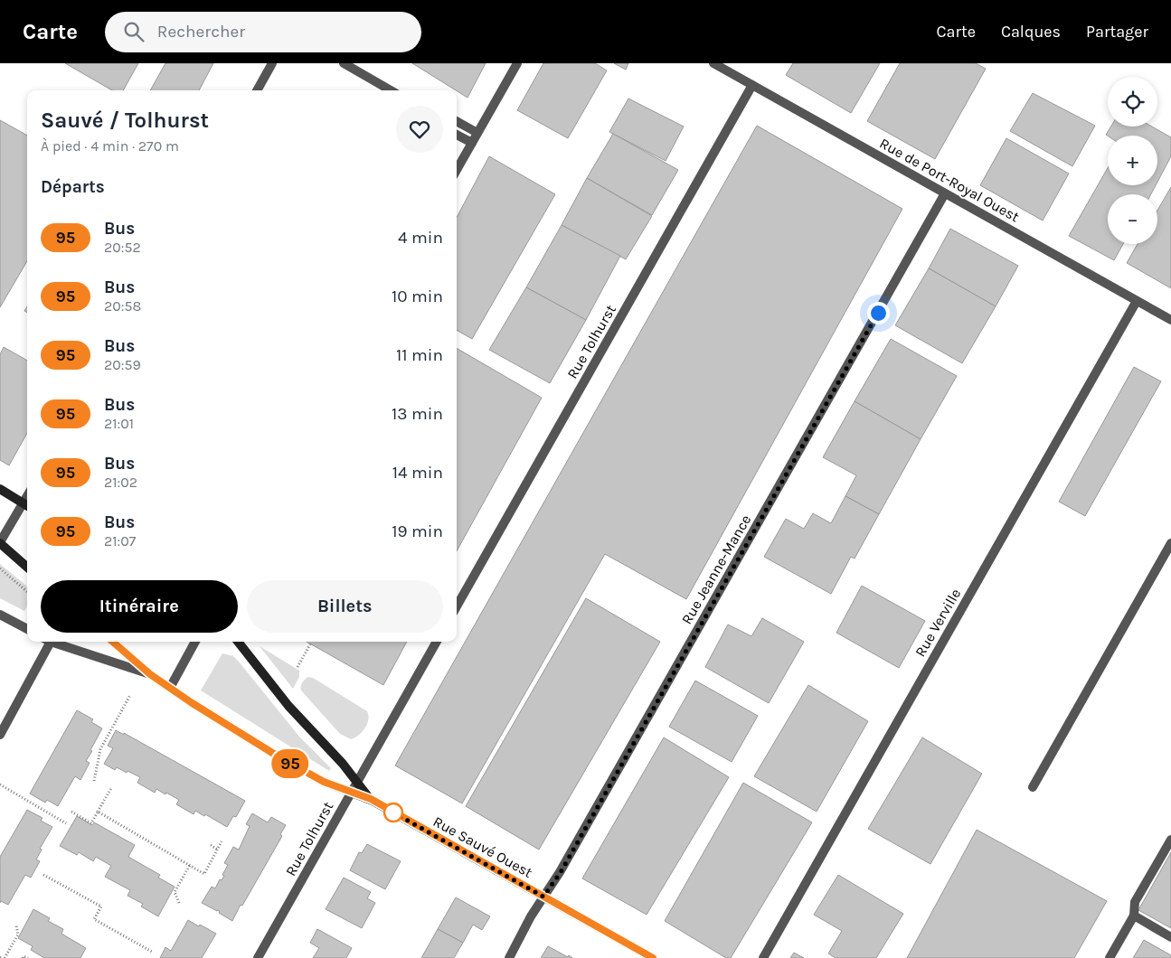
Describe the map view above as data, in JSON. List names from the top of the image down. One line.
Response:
{"streets":{"main road":["Rue Sauvé Ouest"],"street":["Rue de Port-Royal Ouest","Rue Tolhurst","Rue Jeanne-Mance","Rue Verville"]},"crossings":[["Rue de Port-Royal Ouest","Rue Tolhurst"],["Rue de Port-Royal Ouest","Rue Jeanne-Mance"],["Rue de Port-Royal Ouest","Rue Verville"],["Rue Tolhurst","Rue Sauvé Ouest"],["Rue Jeanne-Mance","Rue Sauvé Ouest"]],"lines":["bus line 95"],"page":{"header":"Carte","search":"Rechercher","nav":["Carte","Calques","Partager"],"on_map":"95","map_buttons":["+","−"],"heading":[["Sauvé / Tolhurst","À pied · 4 min · 270 m"],"Départs"],"list":[{"mark":"95","name":"Bus","note":"20:52","value":"4 min"},{"mark":"95","name":"Bus","note":"20:58","value":"10 min"},{"mark":"95","name":"Bus","note":"20:59","value":"11 min"},{"mark":"95","name":"Bus","note":"21:01","value":"13 min"},{"mark":"95","name":"Bus","note":"21:02","value":"14 min"},{"mark":"95","name":"Bus","note":"21:07","value":"19 min"}],"buttons":["Itinéraire","Billets"]}}
